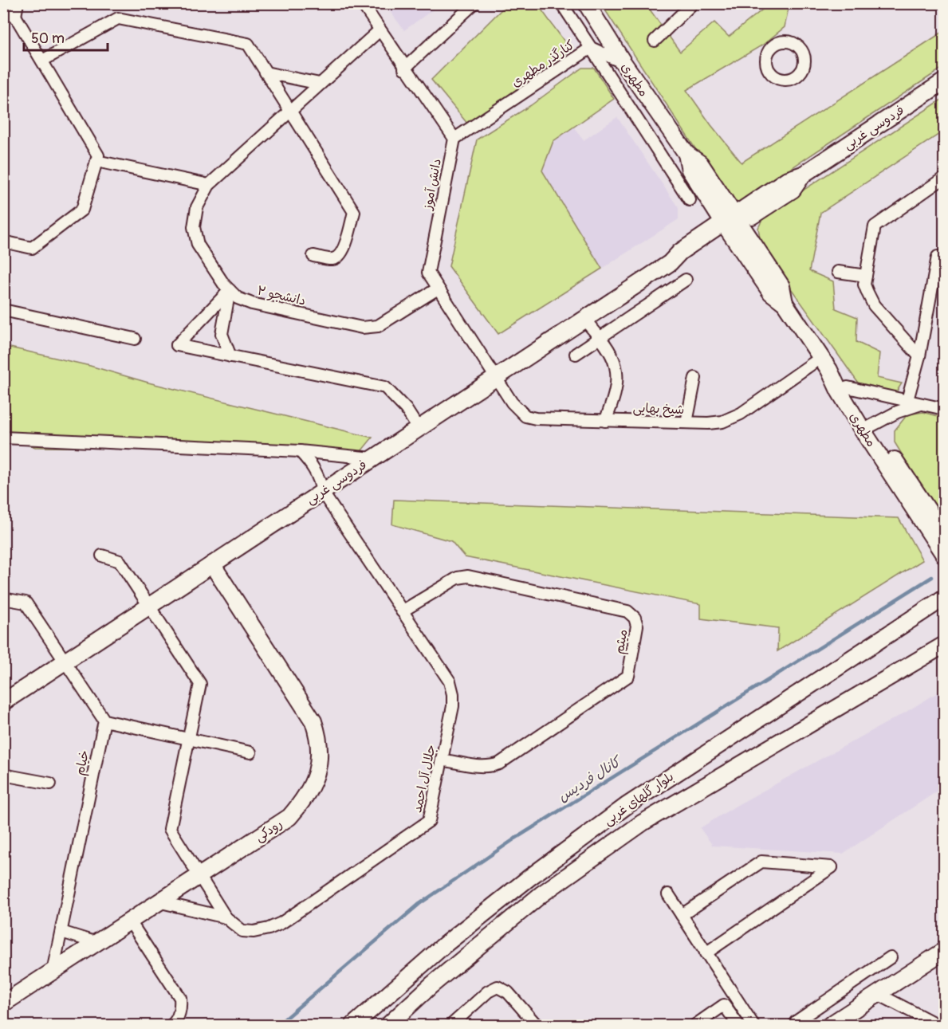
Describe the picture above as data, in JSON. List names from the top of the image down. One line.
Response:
{"streets":{"main road":["مطهری","فردوسی غربی","بلوار گلهای غربی","رودکی"],"street":["کنارگذر مطهری","دانش آموز","دانشجو ۲","شیخ بهایی","میثم","خیام","جلال آل احمد"]},"crossings":[["کنارگذر مطهری","دانش آموز"],["مطهری","فردوسی غربی"],["مطهری","شیخ بهایی"],["فردوسی غربی","دانش آموز"],["فردوسی غربی","شیخ بهایی"],["فردوسی غربی","جلال آل احمد"],["فردوسی غربی","رودکی"],["دانش آموز","دانشجو ۲"],["دانش آموز","شیخ بهایی"],["میثم","جلال آل احمد"],["خیام","رودکی"],["جلال آل احمد","رودکی"]],"water":["کانال فردیس"],"scale_bar":"50 m"}
